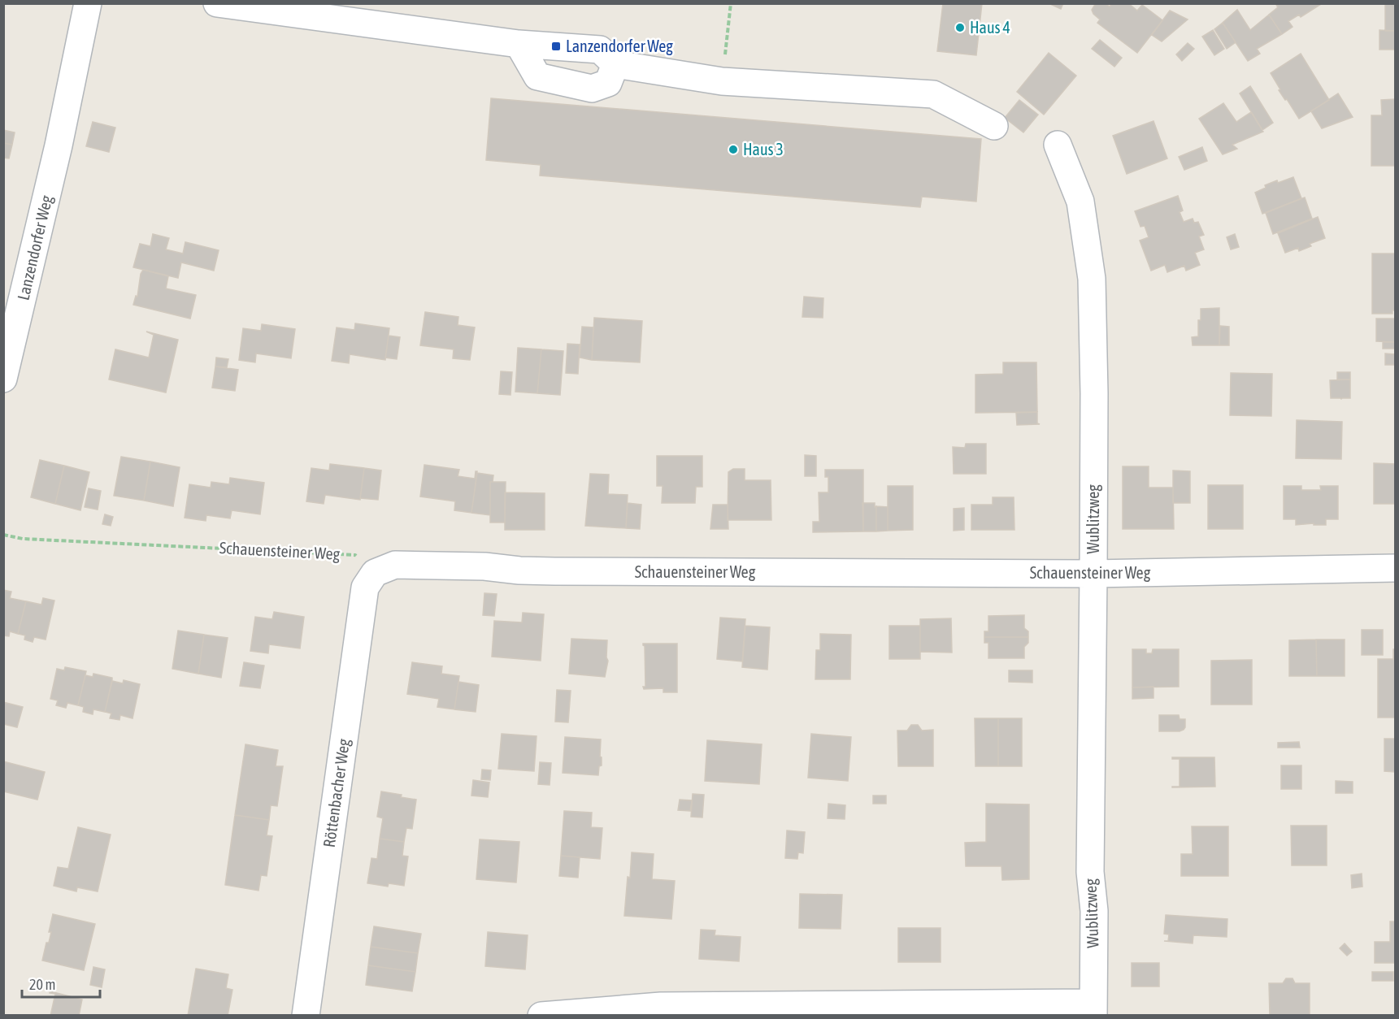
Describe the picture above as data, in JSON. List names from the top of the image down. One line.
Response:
{"streets":{"street":["Lanzendorfer Weg","Wublitzweg","Schauensteiner Weg","Röttenbacher Weg"]},"crossings":[["Wublitzweg","Schauensteiner Weg"],["Schauensteiner Weg","Röttenbacher Weg"]],"places":{"other":["Haus 4","Haus 3"],"transit":["Lanzendorfer Weg"]},"scale_bar":"20 m"}
